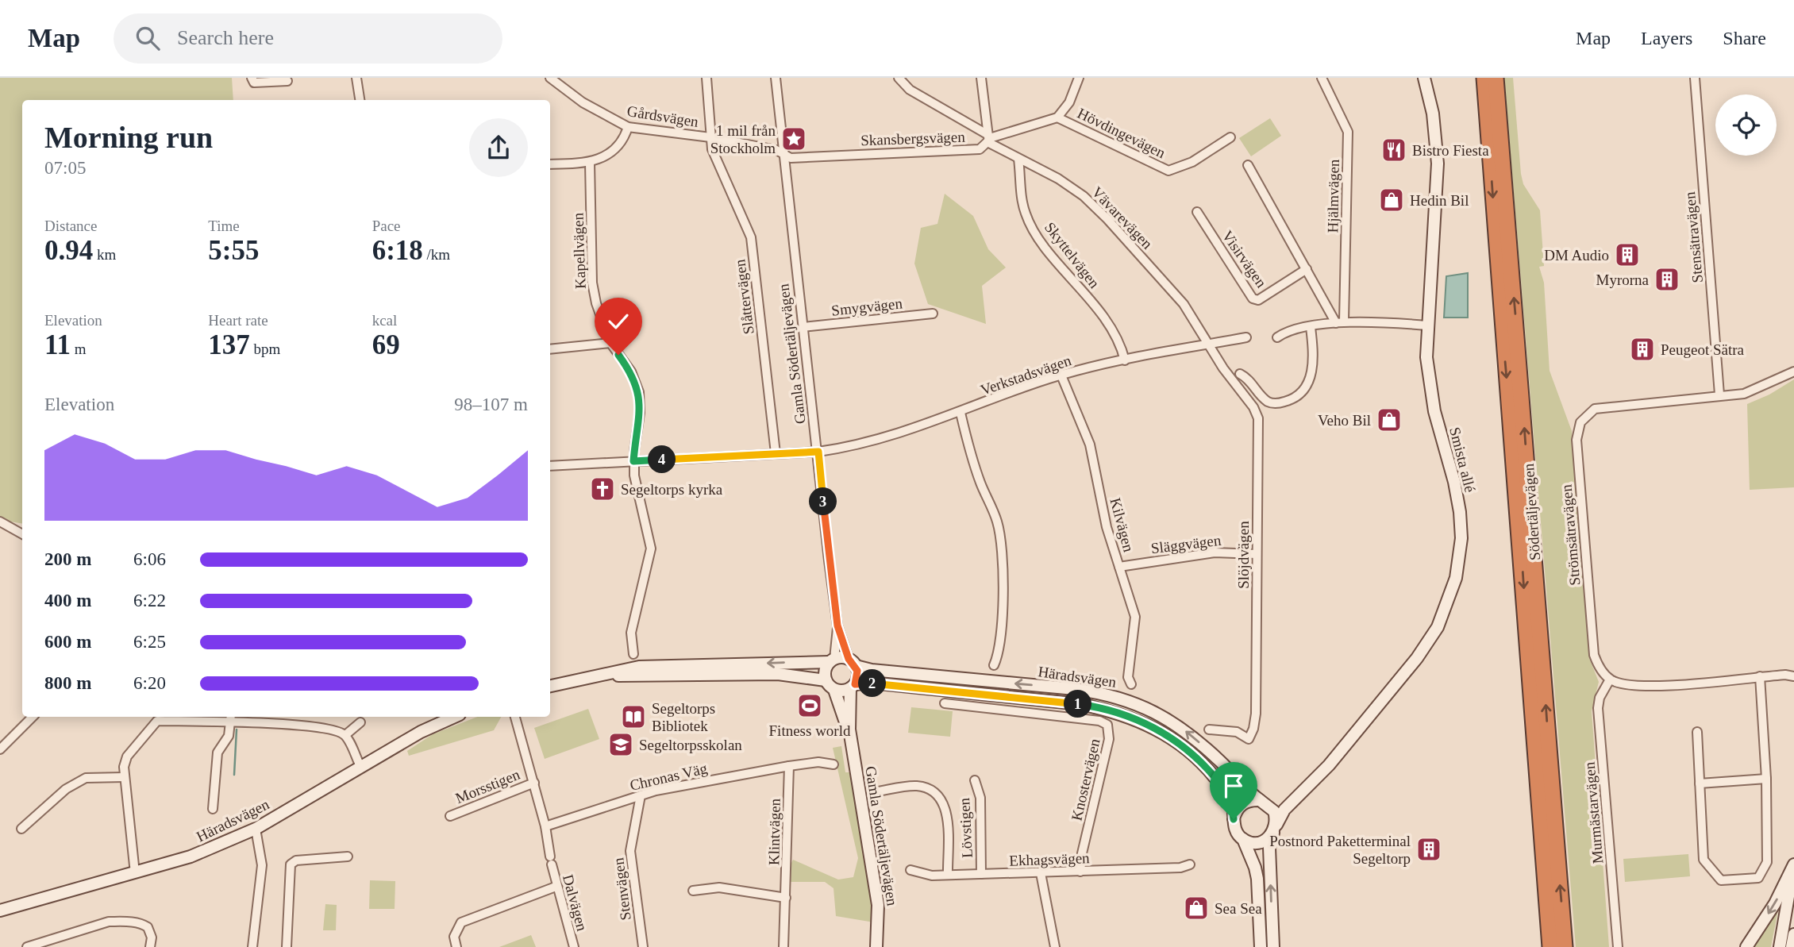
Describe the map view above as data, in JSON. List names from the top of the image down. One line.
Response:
{"streets":{"highway":["Södertäljevägen"],"street":["Gårdsvägen","Hövdingevägen","Skansbergsvägen","Hjälmvägen","Vävarevägen","Stensätravägen","Kapellvägen","Skyttelvägen","Visirvägen","Slåttervägen","Smygvägen","Gamla Södertäljevägen","Verkstadsvägen","Smista allé","Kilvägen","Strömsätravägen","Släggvägen","Slöjdvägen","Häradsvägen","Chronas Väg","Knostervägen","Morsstigen","Murmästarvägen","Lövstigen","Klintvägen","Ekhagsvägen","Stenvägen","Dalvägen"]},"crossings":[["Gårdsvägen","Skansbergsvägen"],["Gårdsvägen","Slåttervägen"],["Gårdsvägen","Gamla Södertäljevägen"],["Hövdingevägen","Skansbergsvägen"],["Skansbergsvägen","Vävarevägen"],["Skansbergsvägen","Gamla Södertäljevägen"],["Vävarevägen","Skyttelvägen"],["Vävarevägen","Verkstadsvägen"],["Vävarevägen","Slöjdvägen"],["Stensätravägen","Strömsätravägen"],["Kapellvägen","Verkstadsvägen"],["Skyttelvägen","Verkstadsvägen"],["Slåttervägen","Verkstadsvägen"],["Smygvägen","Gamla Södertäljevägen"],["Gamla Södertäljevägen","Verkstadsvägen"],["Gamla Södertäljevägen","Häradsvägen"],["Verkstadsvägen","Kilvägen"],["Verkstadsvägen","Slöjdvägen"],["Smista allé","Häradsvägen"],["Kilvägen","Släggvägen"],["Strömsätravägen","Murmästarvägen"],["Släggvägen","Slöjdvägen"],["Chronas Väg","Klintvägen"],["Chronas Väg","Stenvägen"],["Chronas Väg","Dalvägen"],["Knostervägen","Ekhagsvägen"],["Lövstigen","Ekhagsvägen"]],"places":{"place":["1 mil från Stockholm"],"restaurant":["Bistro Fiesta"],"shop":["Hedin Bil","Veho Bil","Sea Sea"],"building":["DM Audio","Myrorna","Peugeot Sätra","Postnord Paketterminal Segeltorp"],"church":["Segeltorps kyrka"],"sports":["Fitness world"],"library":["Segeltorps Bibliotek"],"school or university":["Segeltorpsskolan"]},"page":{"header":"Map","search":"Search here","nav":["Map","Layers","Share"],"heading":["Morning run","07:05"],"stats":[["Distance","0.94 km"],["Time","5:55"],["Pace","6:18 /km"],["Elevation","11 m"],["Heart rate","137 bpm"],["kcal","69"]],"chart":["Elevation","98–107 m"],"pins":["4","3","2","1"],"list":[{"name":"200 m","note":"6:06"},{"name":"400 m","note":"6:22"},{"name":"600 m","note":"6:25"},{"name":"800 m","note":"6:20"}]}}
